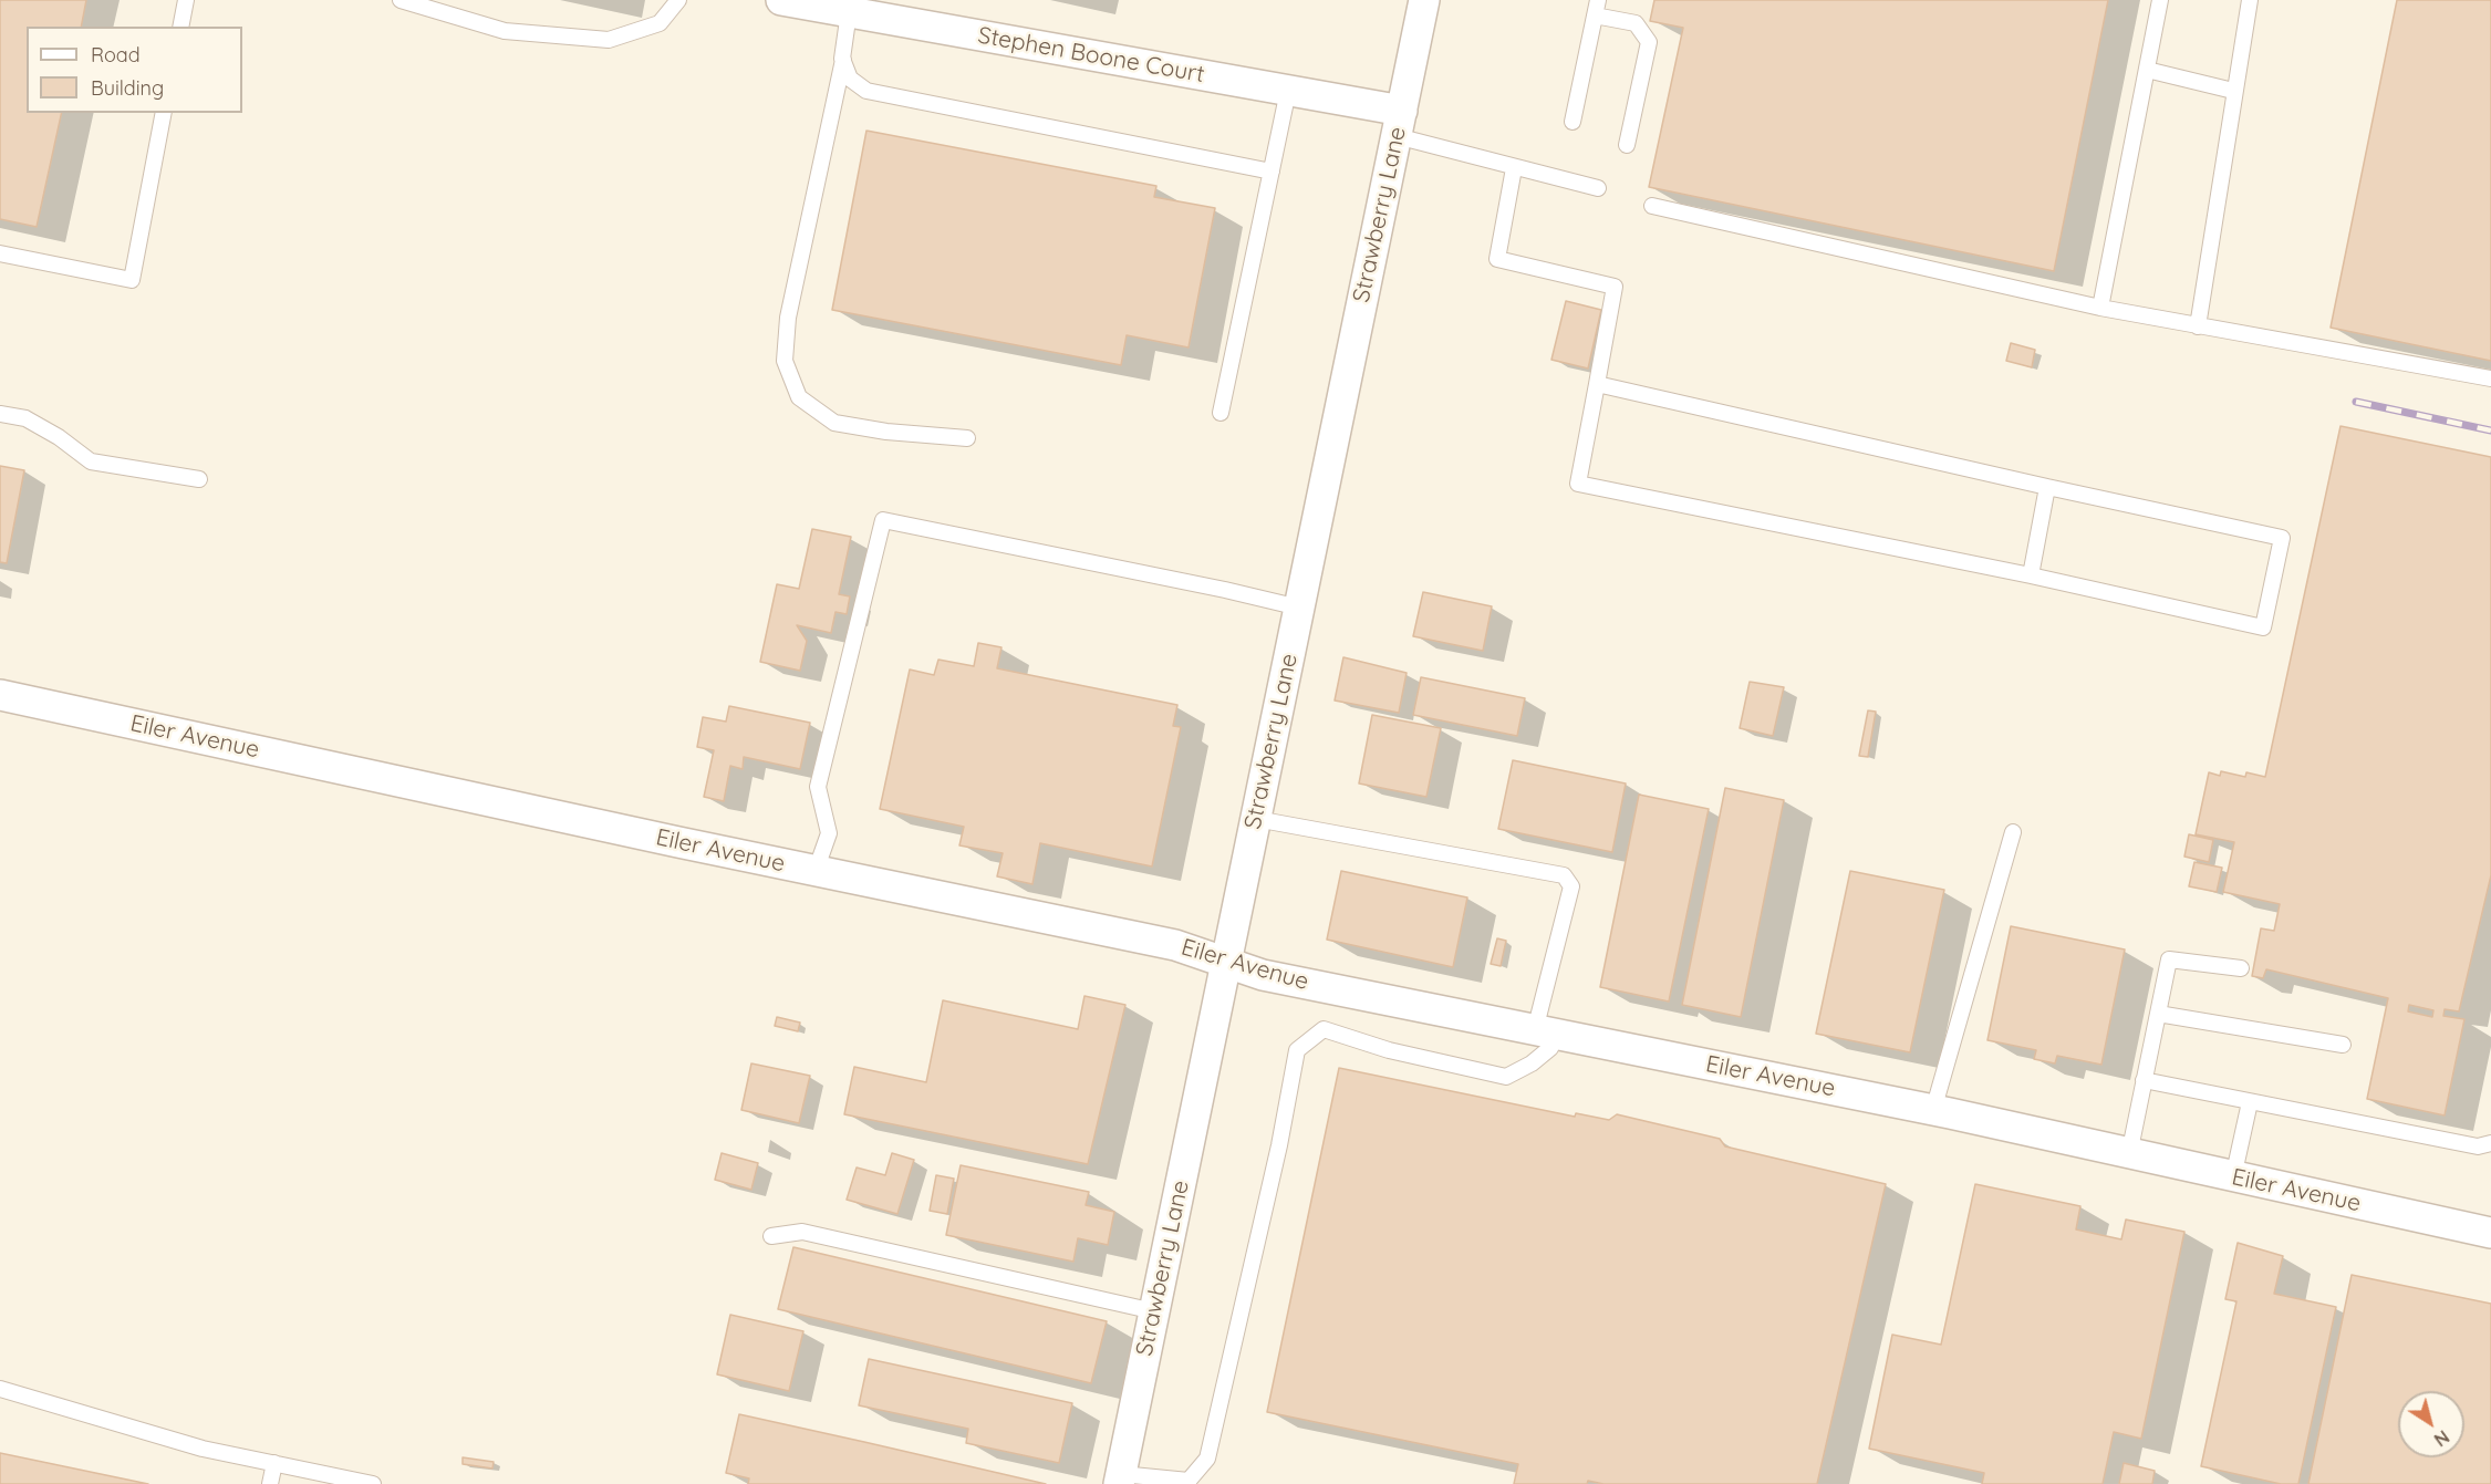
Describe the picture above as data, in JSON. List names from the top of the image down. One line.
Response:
{"streets":{"street":["Stephen Boone Court","Strawberry Lane","Eiler Avenue"]},"crossings":[["Stephen Boone Court","Strawberry Lane"],["Strawberry Lane","Eiler Avenue"]],"legend":["Road","Building"],"north":"bottom right"}
